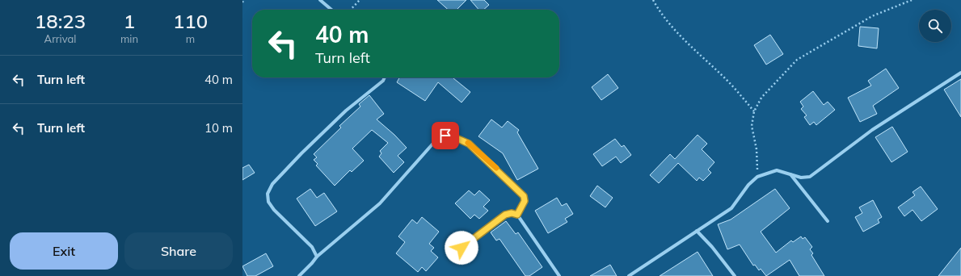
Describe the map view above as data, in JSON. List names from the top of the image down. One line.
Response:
{"page":{"eta":["18:23","Arrival","1","min","110","m"],"turn":["40 m","Turn left"],"list":[{"name":"Turn left","value":"40 m"},{"name":"Turn left","value":"10 m"}],"buttons":["Exit","Share"]}}
